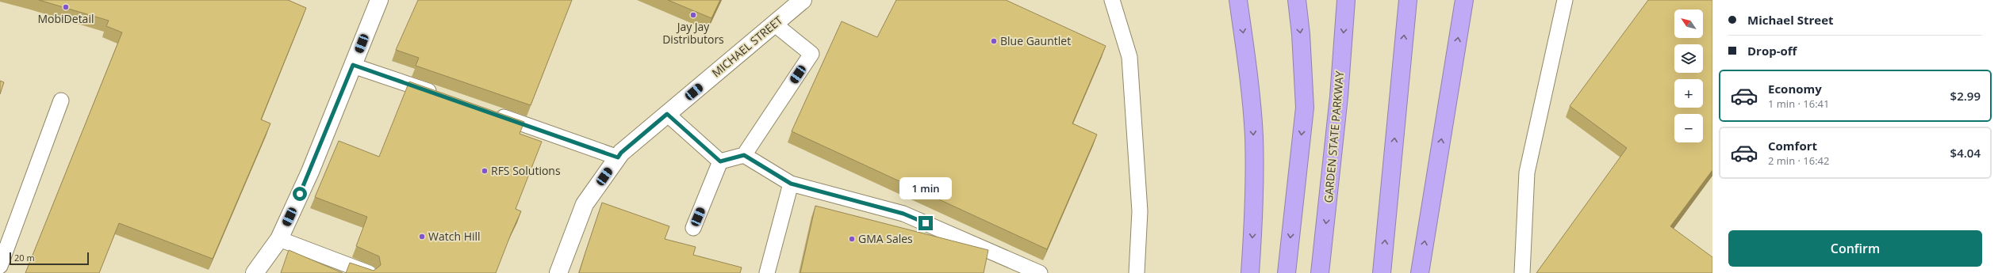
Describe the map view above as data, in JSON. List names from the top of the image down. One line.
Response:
{"streets":{"highway":["GARDEN STATE PARKWAY"],"street":["MICHAEL STREET"]},"places":["MobiDetail","Jay Jay Distributors","Blue Gauntlet","RFS Solutions","Watch Hill","GMA Sales"],"scale_bar":"20 m","north":"top left","page":{"banner":["Michael Street","Drop-off"],"map_buttons":["+","−"],"list":[{"name":"Economy","note":"1 min · 16:41","value":"$2.99"},{"name":"Comfort","note":"2 min · 16:42","value":"$4.04"}],"bubble":"1 min","buttons":"Confirm","scale":"20 m"}}
